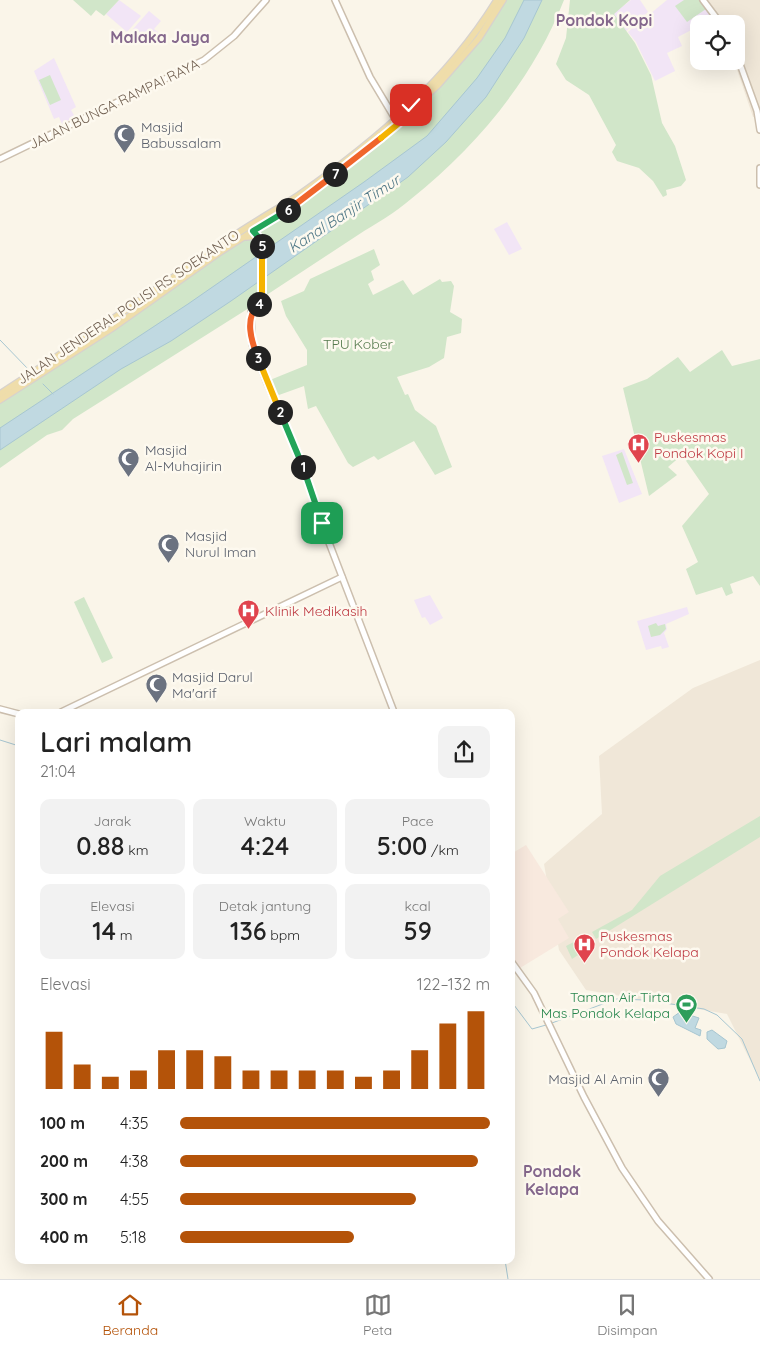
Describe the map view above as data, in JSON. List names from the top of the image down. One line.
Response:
{"streets":{"main road":["JALAN JENDERAL POLISI RS. SOEKANTO"],"street":["JALAN BUNGA RAMPAI RAYA"]},"districts":["Pondok Kopi","Malaka Jaya","Pondok Kelapa"],"water":["Kanal Banjir Timur"],"parks":["TPU Kober"],"places":{"mosque":["Masjid Babussalam","Masjid Al-Muhajirin","Masjid Nurul Iman","Masjid Darul Ma'arif","Masjid Al Amin"],"hospital":["Puskesmas Pondok Kopi I","Klinik Medikasih","Puskesmas Pondok Kelapa"],"sports":["Taman Air Tirta Mas Pondok Kelapa"]},"page":{"pins":["7","6","5","4","3","2","1"],"heading":["Lari malam","21:04"],"stats":[["Jarak","0.88 km"],["Waktu","4:24"],["Pace","5:00 /km"],["Elevasi","14 m"],["Detak jantung","136 bpm"],["kcal","59"]],"chart":["Elevasi","122–132 m"],"list":[{"name":"100 m","note":"4:35"},{"name":"200 m","note":"4:38"},{"name":"300 m","note":"4:55"},{"name":"400 m","note":"5:18"}],"tabs":["Beranda","Peta","Disimpan"]}}
